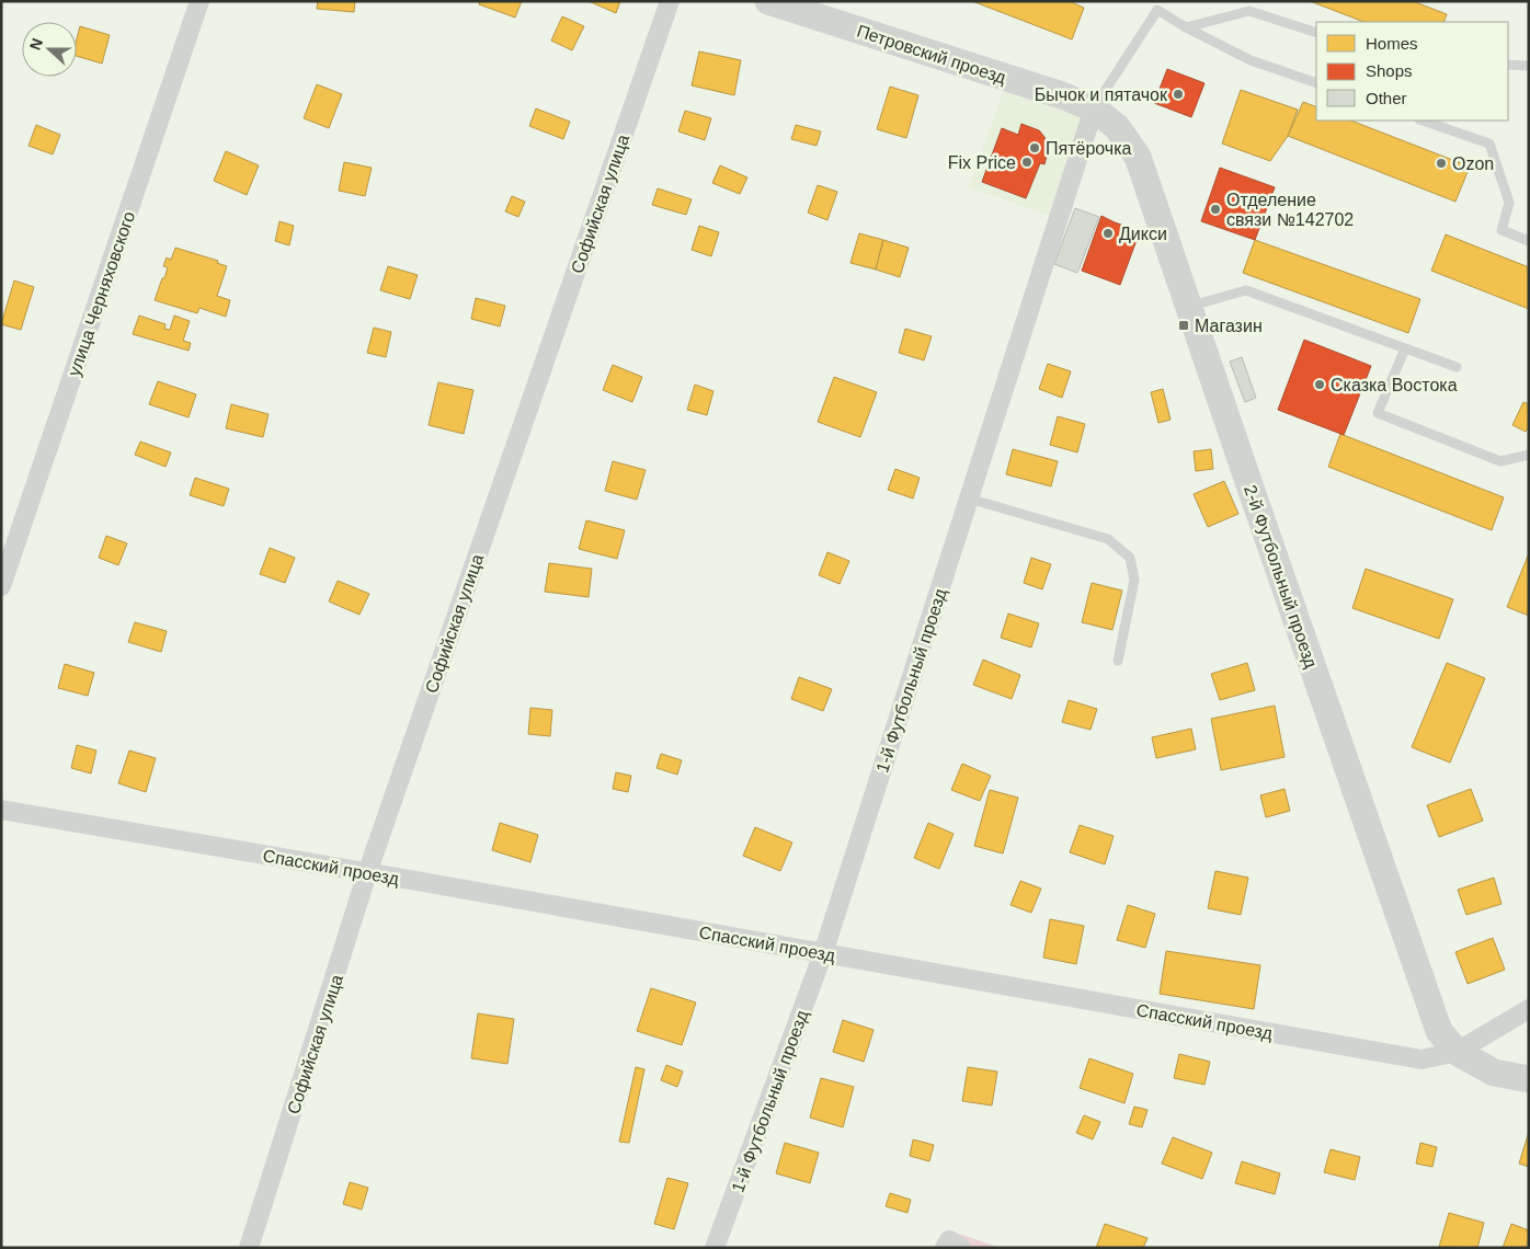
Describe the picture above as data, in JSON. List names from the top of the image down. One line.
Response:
{"streets":{"street":["Петровский проезд","Софийская улица","улица Черняховского","2-й Футбольный проезд","1-й Футбольный проезд","Спасский проезд"]},"crossings":[["Петровский проезд","2-й Футбольный проезд"],["Петровский проезд","1-й Футбольный проезд"],["Софийская улица","Спасский проезд"],["2-й Футбольный проезд","1-й Футбольный проезд"],["2-й Футбольный проезд","Спасский проезд"],["1-й Футбольный проезд","Спасский проезд"]],"places":{"other":["Бычок и пятачок","Пятёрочка","Fix Price","Ozon","Отделение связи №142702","Дикси","Сказка Востока"],"transit":["Магазин"]},"legend":["Homes","Shops","Other"],"north":"left"}
